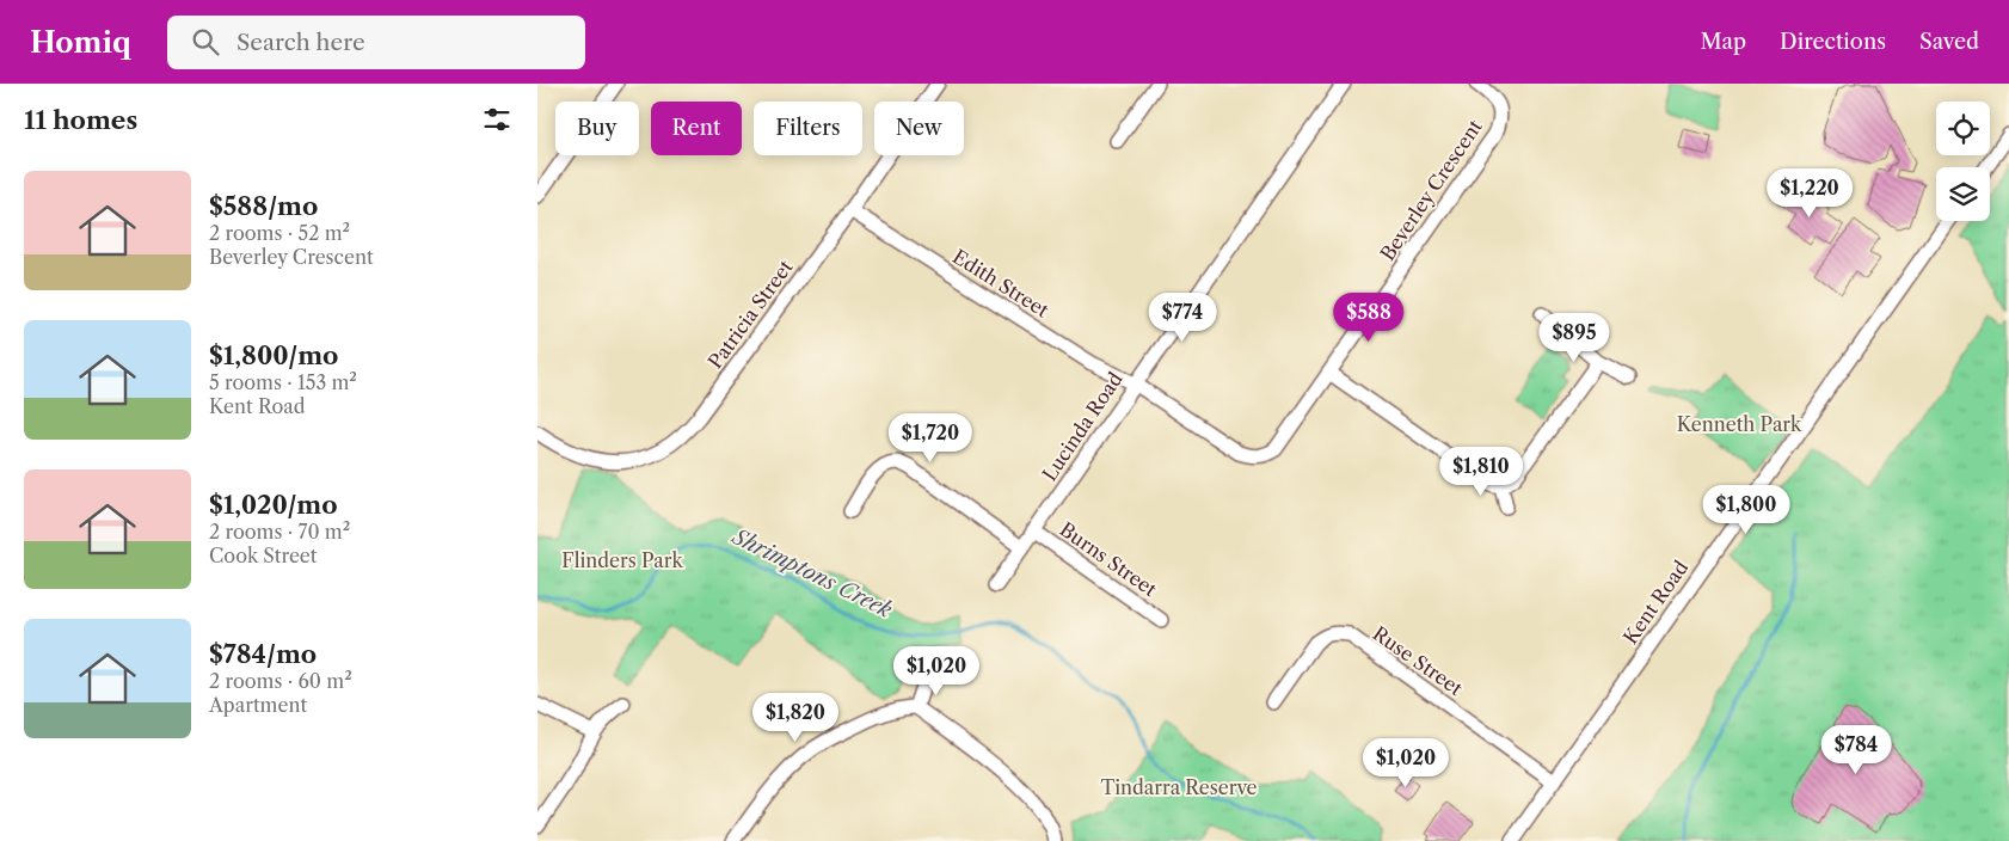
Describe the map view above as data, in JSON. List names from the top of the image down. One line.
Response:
{"streets":{"street":["Beverley Crescent","Edith Street","Patricia Street","Lucinda Road","Burns Street","Kent Road","Ruse Street"]},"crossings":[["Beverley Crescent","Edith Street"],["Beverley Crescent","Lucinda Road"],["Edith Street","Patricia Street"],["Edith Street","Lucinda Road"],["Lucinda Road","Burns Street"],["Kent Road","Ruse Street"]],"water":["Shrimptons Creek"],"parks":["Kenneth Park","Flinders Park","Tindarra Reserve"],"page":{"header":"Homiq","search":"Search here","nav":["Map","Directions","Saved"],"heading":"11 homes","chip":["Buy","Rent","Filters","New"],"list":[{"name":"$588/mo","note":"2 rooms · 52 m² · Beverley Crescent"},{"name":"$1,800/mo","note":"5 rooms · 153 m² · Kent Road"},{"name":"$1,020/mo","note":"2 rooms · 70 m² · Cook Street"},{"name":"$784/mo","note":"2 rooms · 60 m² · Apartment"}],"price":["$1,220","$774","$588","$895","$1,720","$1,810","$1,800","$1,020","$1,820","$784","$1,020"]}}
